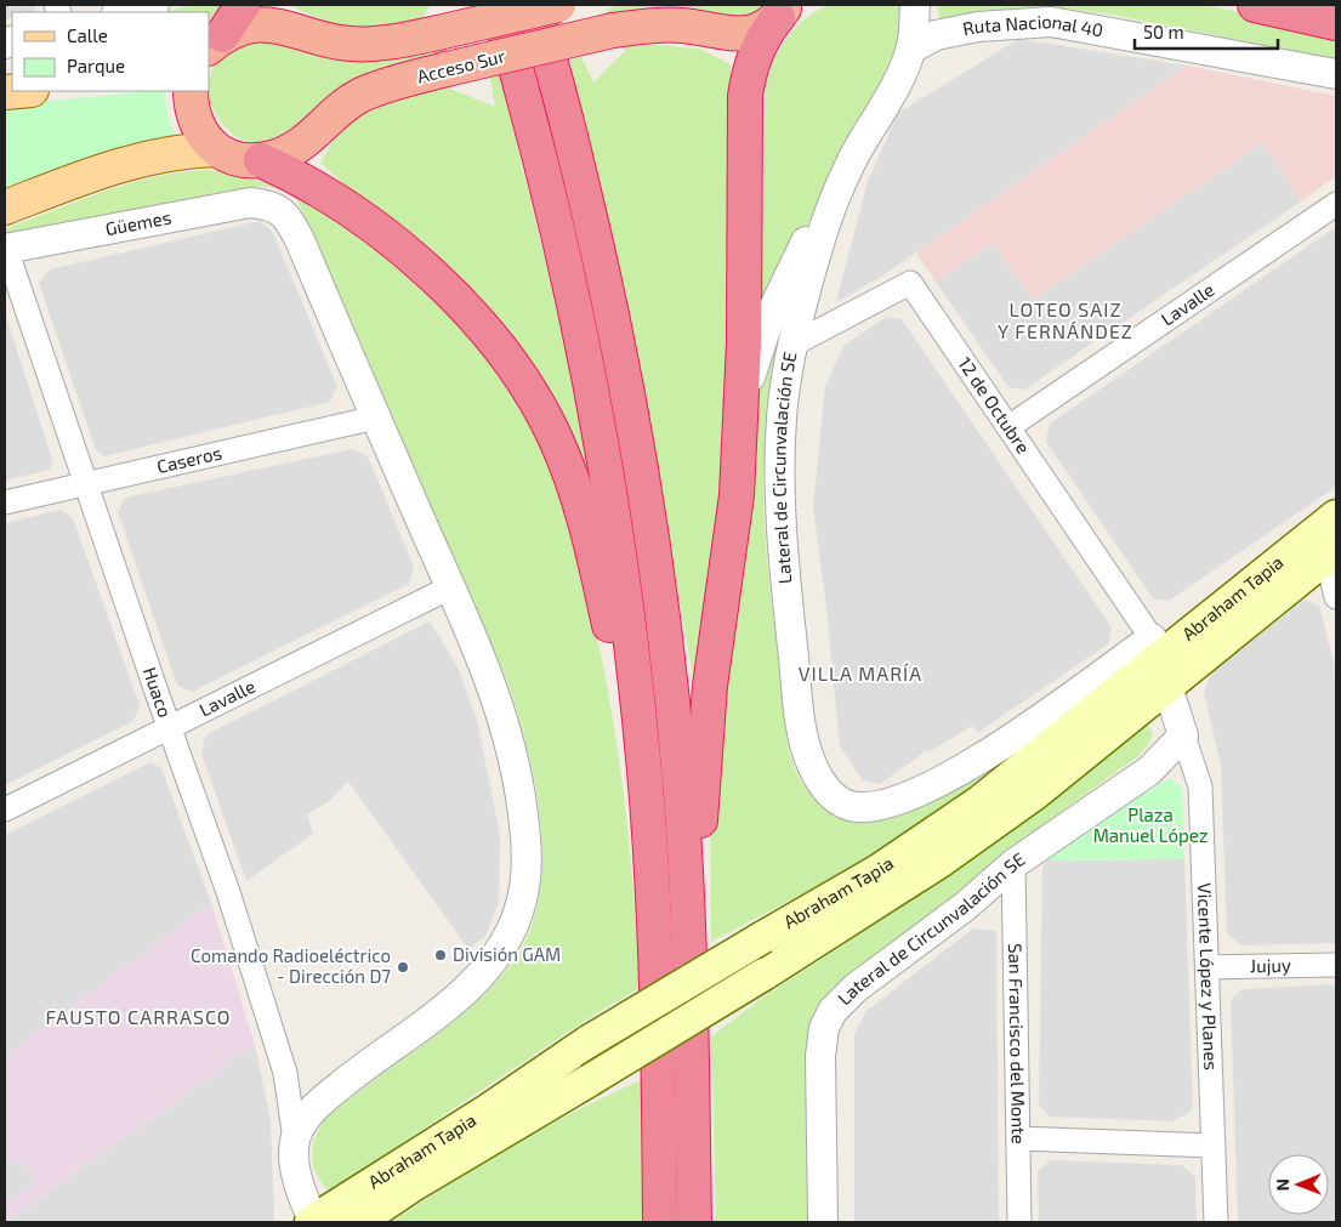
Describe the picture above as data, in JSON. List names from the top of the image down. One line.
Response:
{"streets":{"highway":["Acceso Sur"],"main road":["Abraham Tapia"],"street":["Ruta Nacional 40","Güemes","Lavalle","12 de Octubre","Caseros","Lateral de Circunvalación SE","Huaco","Jujuy","Vicente López y Planes","San Francisco del Monte"]},"crossings":[["Ruta Nacional 40","Lateral de Circunvalación SE"],["Güemes","Caseros"],["Güemes","Huaco"],["Lavalle","12 de Octubre"],["Lavalle","Huaco"],["12 de Octubre","Lateral de Circunvalación SE"],["12 de Octubre","Abraham Tapia"],["Caseros","Huaco"],["Lateral de Circunvalación SE","Abraham Tapia"],["Lateral de Circunvalación SE","Vicente López y Planes"],["Lateral de Circunvalación SE","San Francisco del Monte"],["Jujuy","Vicente López y Planes"]],"districts":["LOTEO SAIZ Y FERNÁNDEZ","VILLA MARÍA","FAUSTO CARRASCO"],"parks":["Plaza Manuel López"],"places":["División GAM","Comando Radioeléctrico - Dirección D7"],"legend":["Calle","Parque"],"scale_bar":"50 m","north":"left"}
